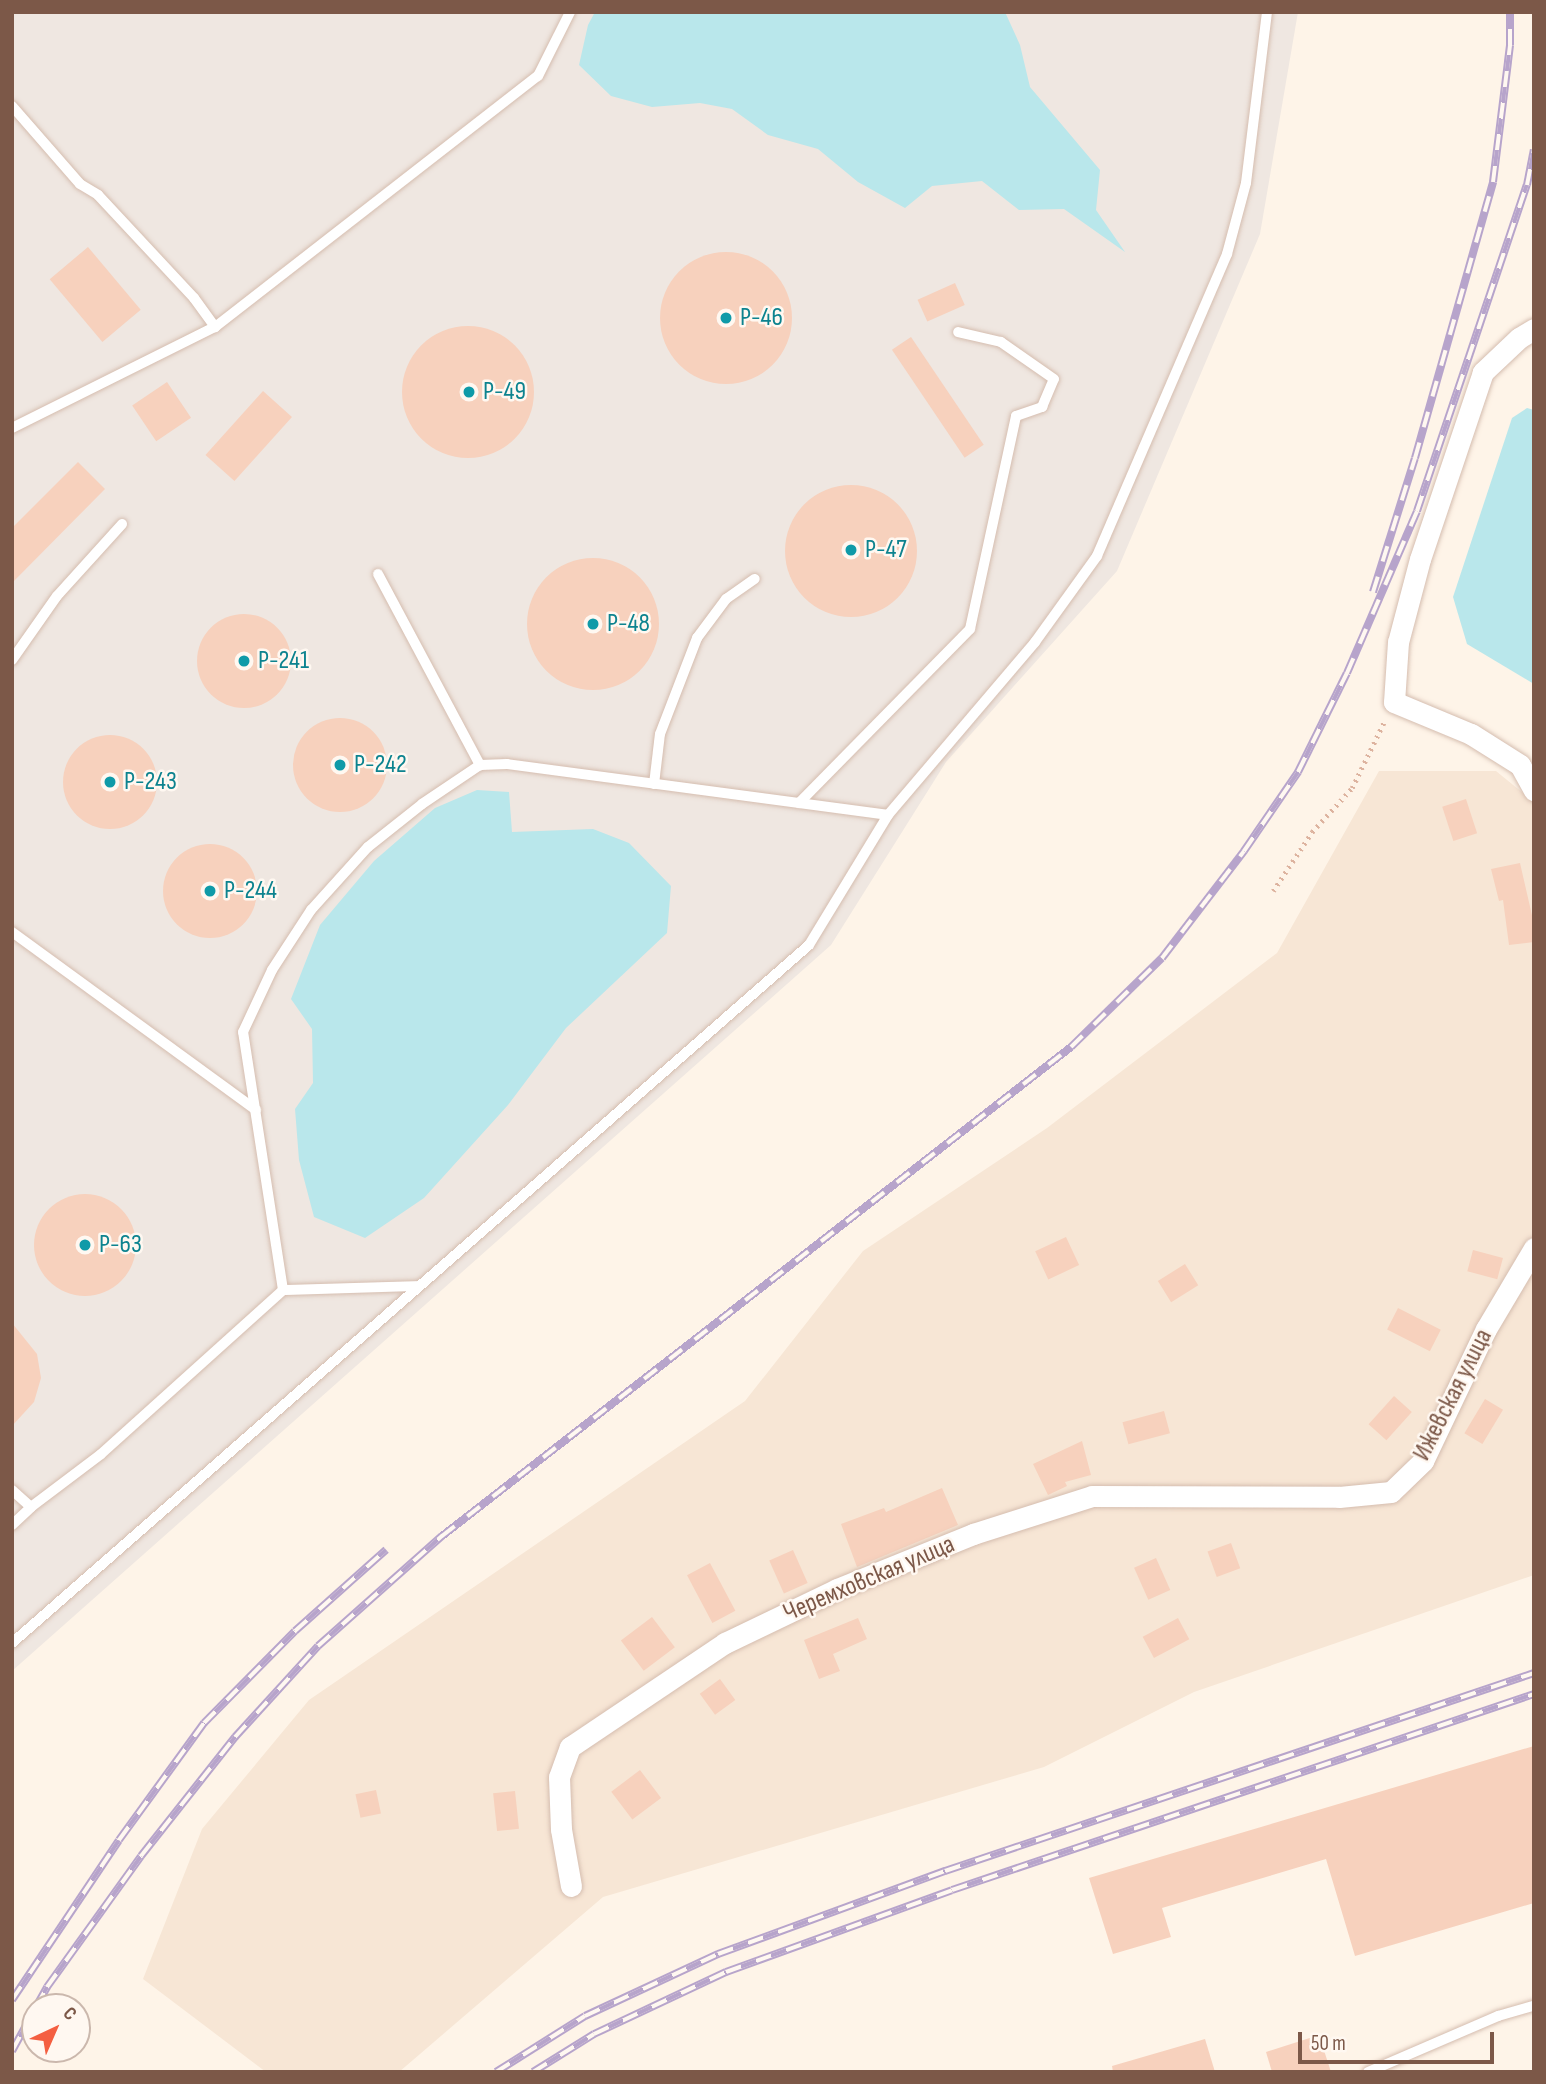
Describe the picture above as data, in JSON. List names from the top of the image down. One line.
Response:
{"streets":{"street":["Ижевская улица","Черемховская улица"]},"crossings":[["Ижевская улица","Черемховская улица"]],"places":["Р-46","Р-49","Р-47","Р-48","Р-241","Р-242","Р-243","Р-244","Р-63"],"scale_bar":"50 m","north":"top right"}
